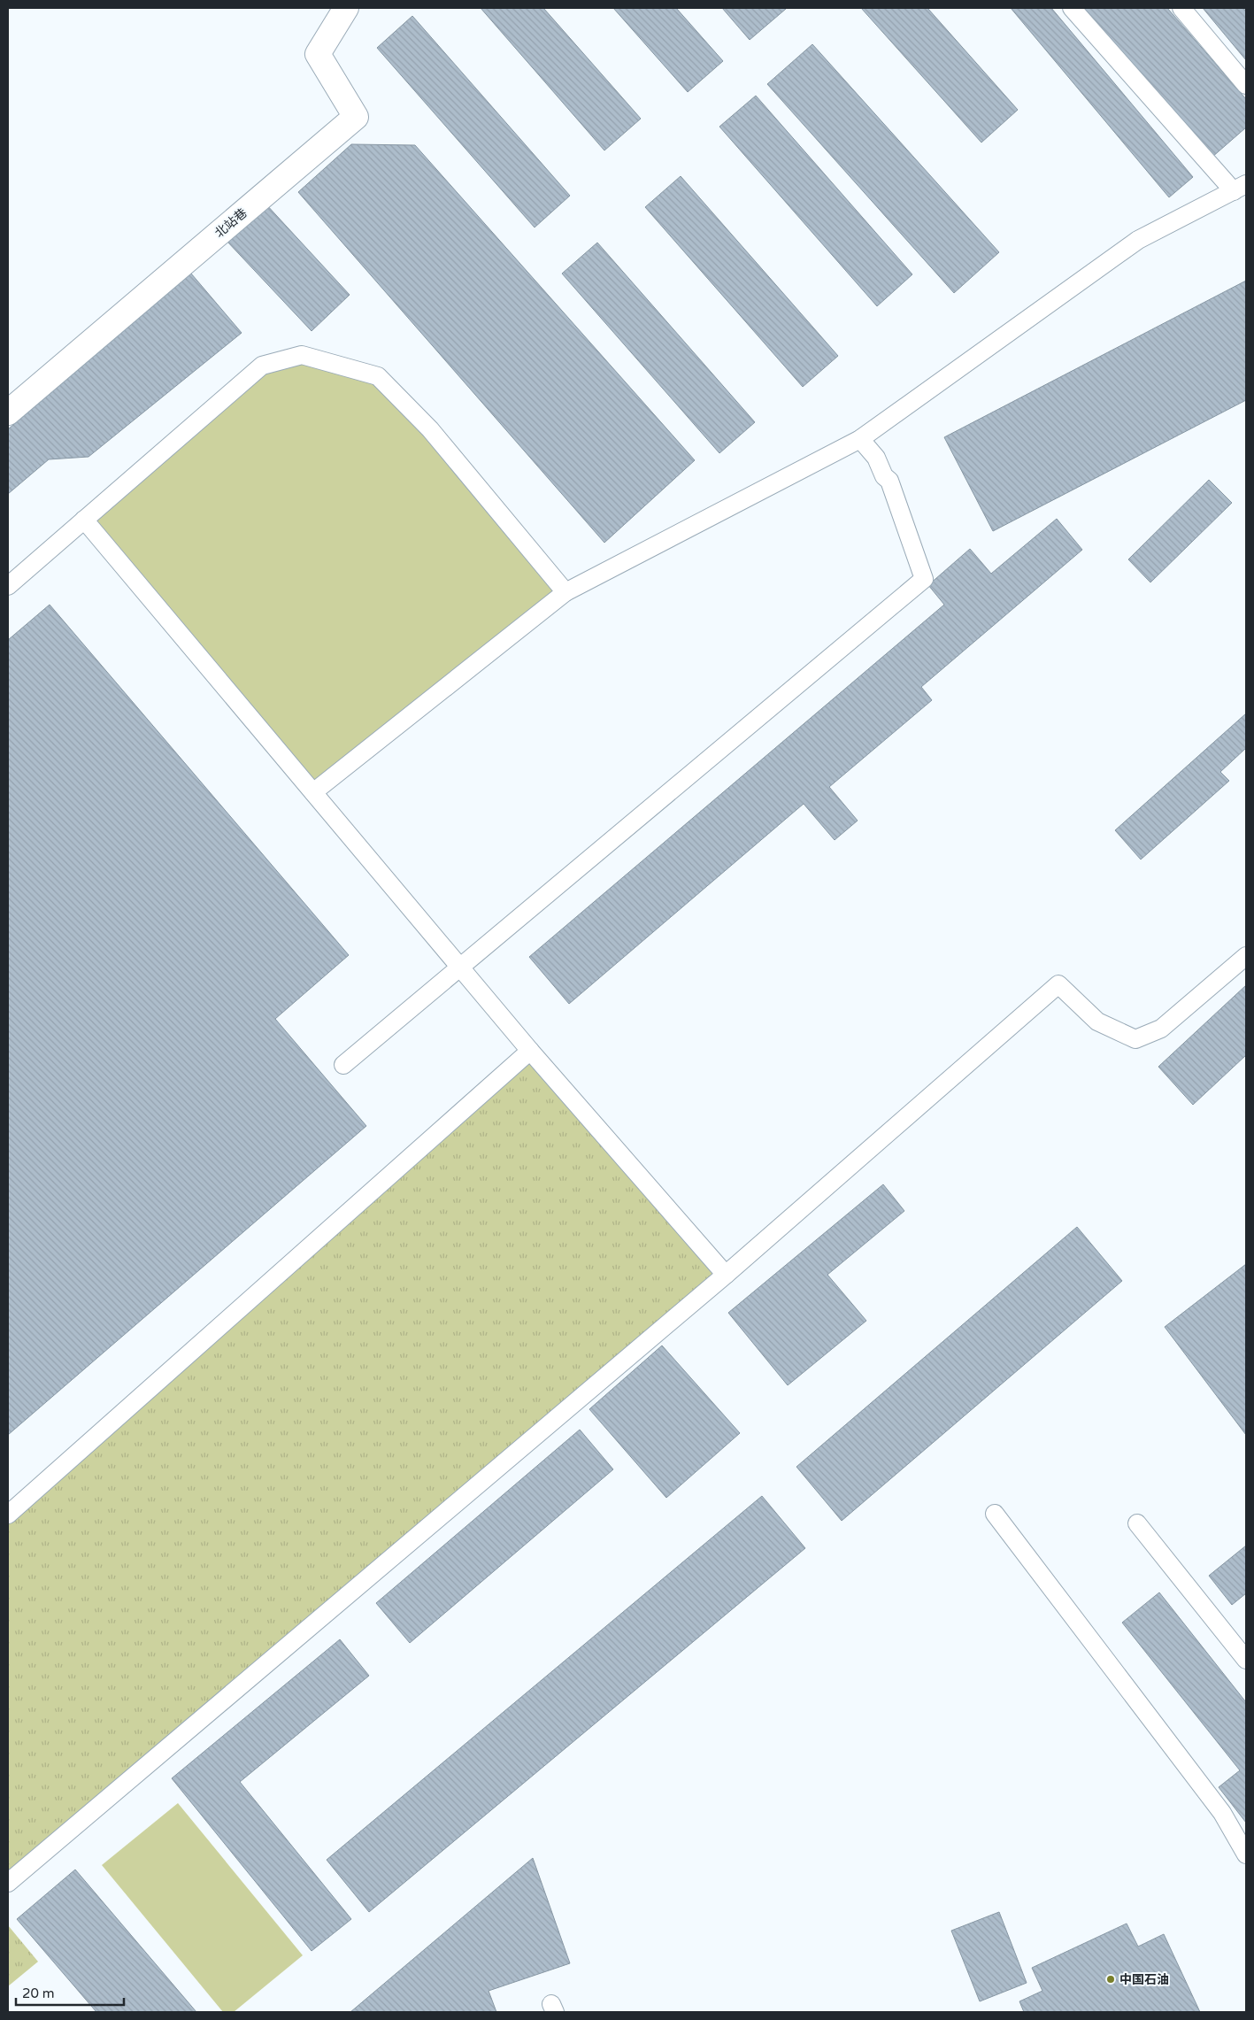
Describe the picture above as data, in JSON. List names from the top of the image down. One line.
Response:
{"streets":{"street":["北站巷"]},"places":["中国石油"],"scale_bar":"20 m"}
